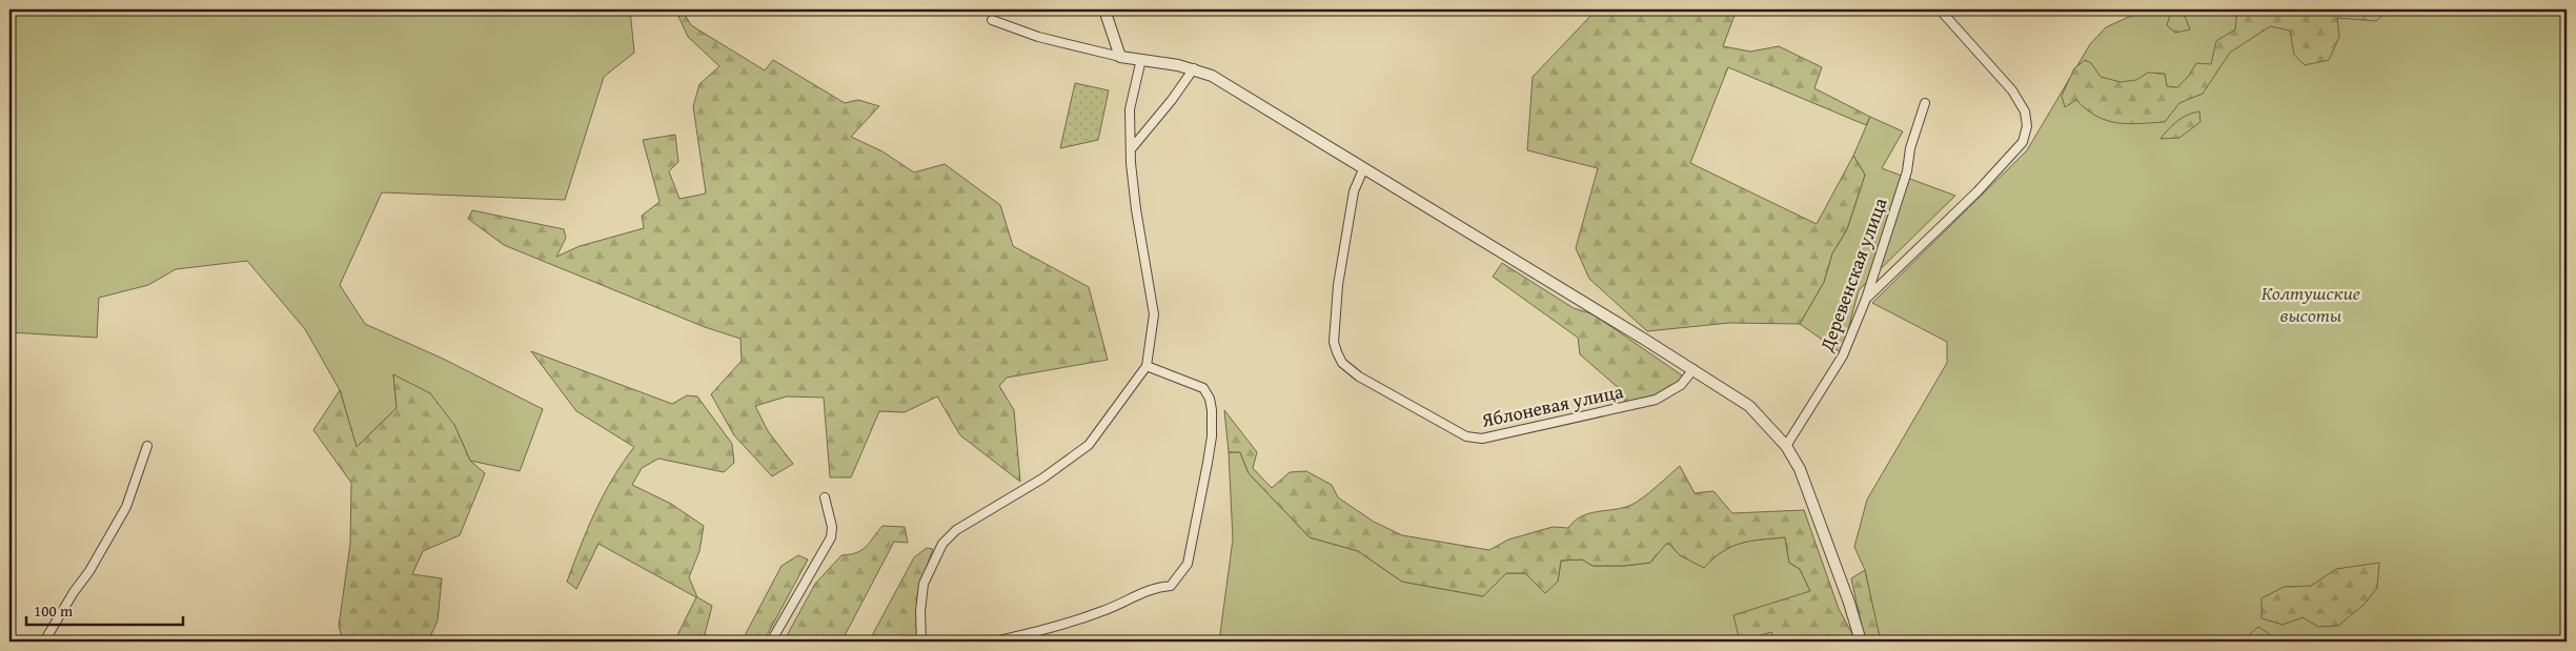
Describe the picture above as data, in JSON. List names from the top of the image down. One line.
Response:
{"streets":{"street":["Деревенская улица","Яблоневая улица"]},"parks":["Колтушские высоты"],"scale_bar":"100 m"}
